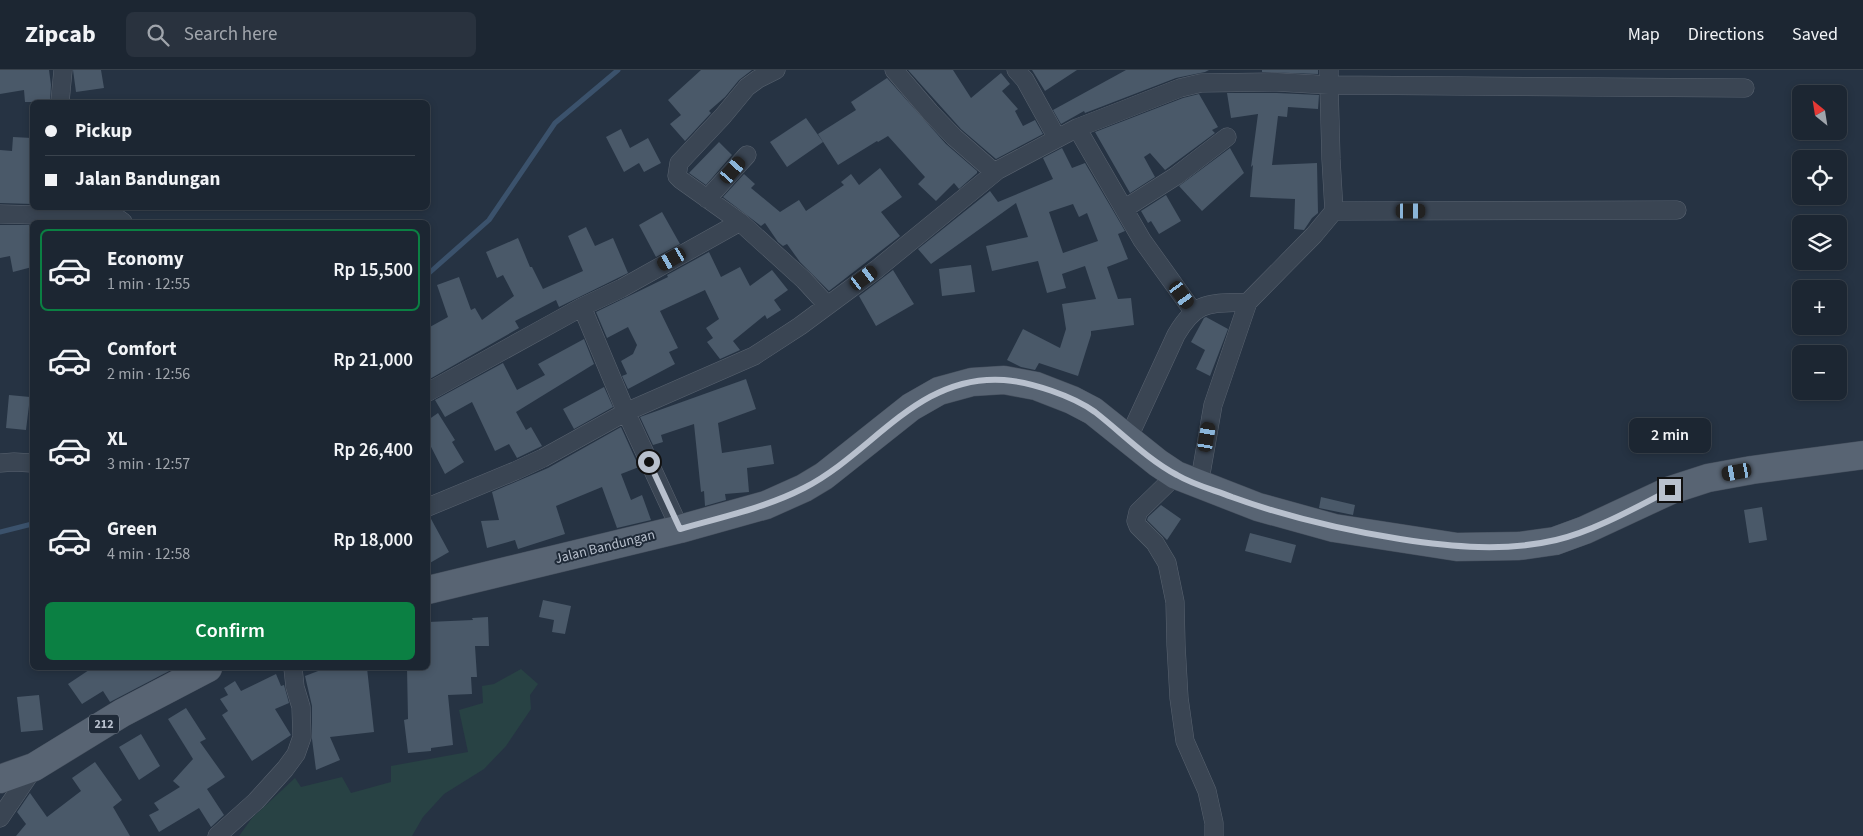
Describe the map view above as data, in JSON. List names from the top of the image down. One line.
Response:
{"streets":{"main road":["Jalan Bandungan","212"]},"north":"top left","page":{"header":"Zipcab","search":"Search here","nav":["Map","Directions","Saved"],"map_buttons":["+","−"],"banner":["Pickup","Jalan Bandungan"],"list":[{"name":"Economy","note":"1 min · 12:55","value":"Rp 15,500"},{"name":"Comfort","note":"2 min · 12:56","value":"Rp 21,000"},{"name":"XL","note":"3 min · 12:57","value":"Rp 26,400"},{"name":"Green","note":"4 min · 12:58","value":"Rp 18,000"}],"bubble":"2 min","buttons":"Confirm"}}
